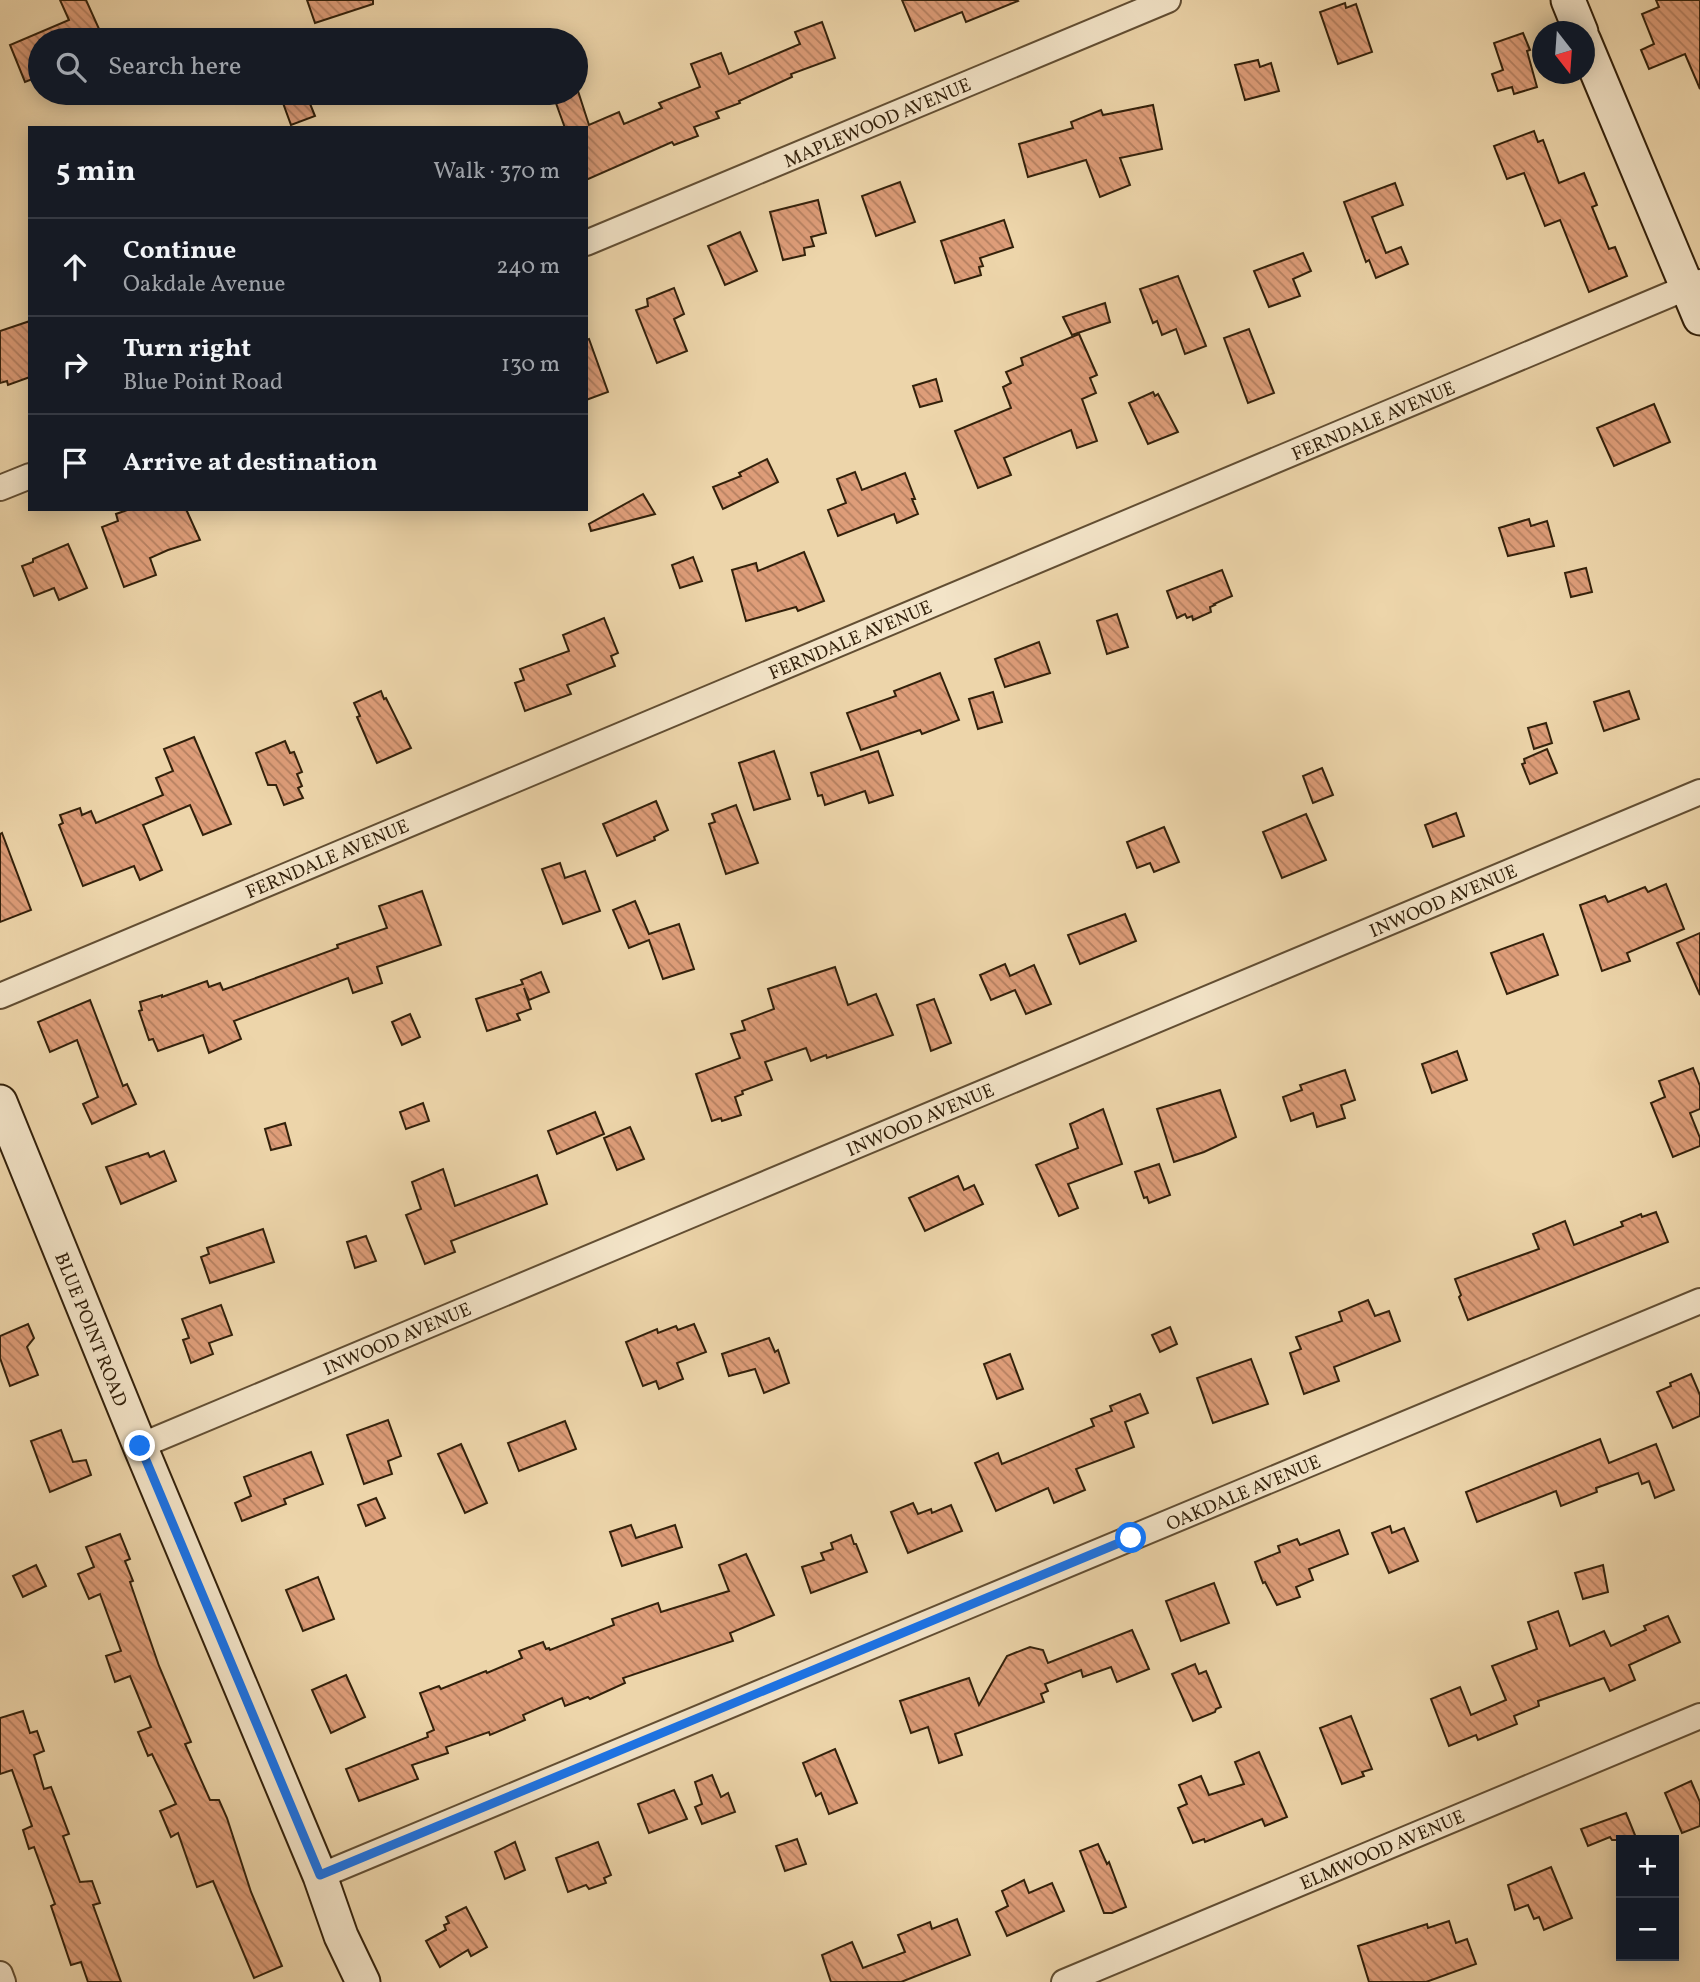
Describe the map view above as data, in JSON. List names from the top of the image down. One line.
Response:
{"streets":{"street":["MAPLEWOOD AVENUE","FERNDALE AVENUE","INWOOD AVENUE","BLUE POINT ROAD","OAKDALE AVENUE","ELMWOOD AVENUE"]},"crossings":[["INWOOD AVENUE","BLUE POINT ROAD"],["BLUE POINT ROAD","OAKDALE AVENUE"]],"north":"bottom","page":{"search":"Search here","heading":["5 min","Walk · 370 m"],"list":[["Continue","Oakdale Avenue","240 m"],["Turn right","Blue Point Road","130 m"],"Arrive at destination"],"map_buttons":["+","−"]}}
